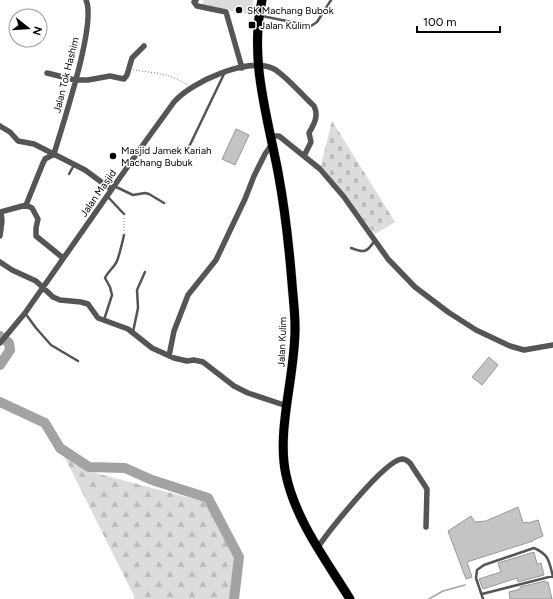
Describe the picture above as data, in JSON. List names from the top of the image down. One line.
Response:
{"streets":{"main road":["Jalan Kulim"],"street":["Jalan Tok Hashim","Jalan Masjid"]},"crossings":[["Jalan Masjid","Jalan Kulim"]],"places":{"other":["SK Machang Bubok","Masjid Jamek Kariah Machang Bubuk"],"transit":["Jalan Kulim"]},"scale_bar":"100 m","north":"right"}
